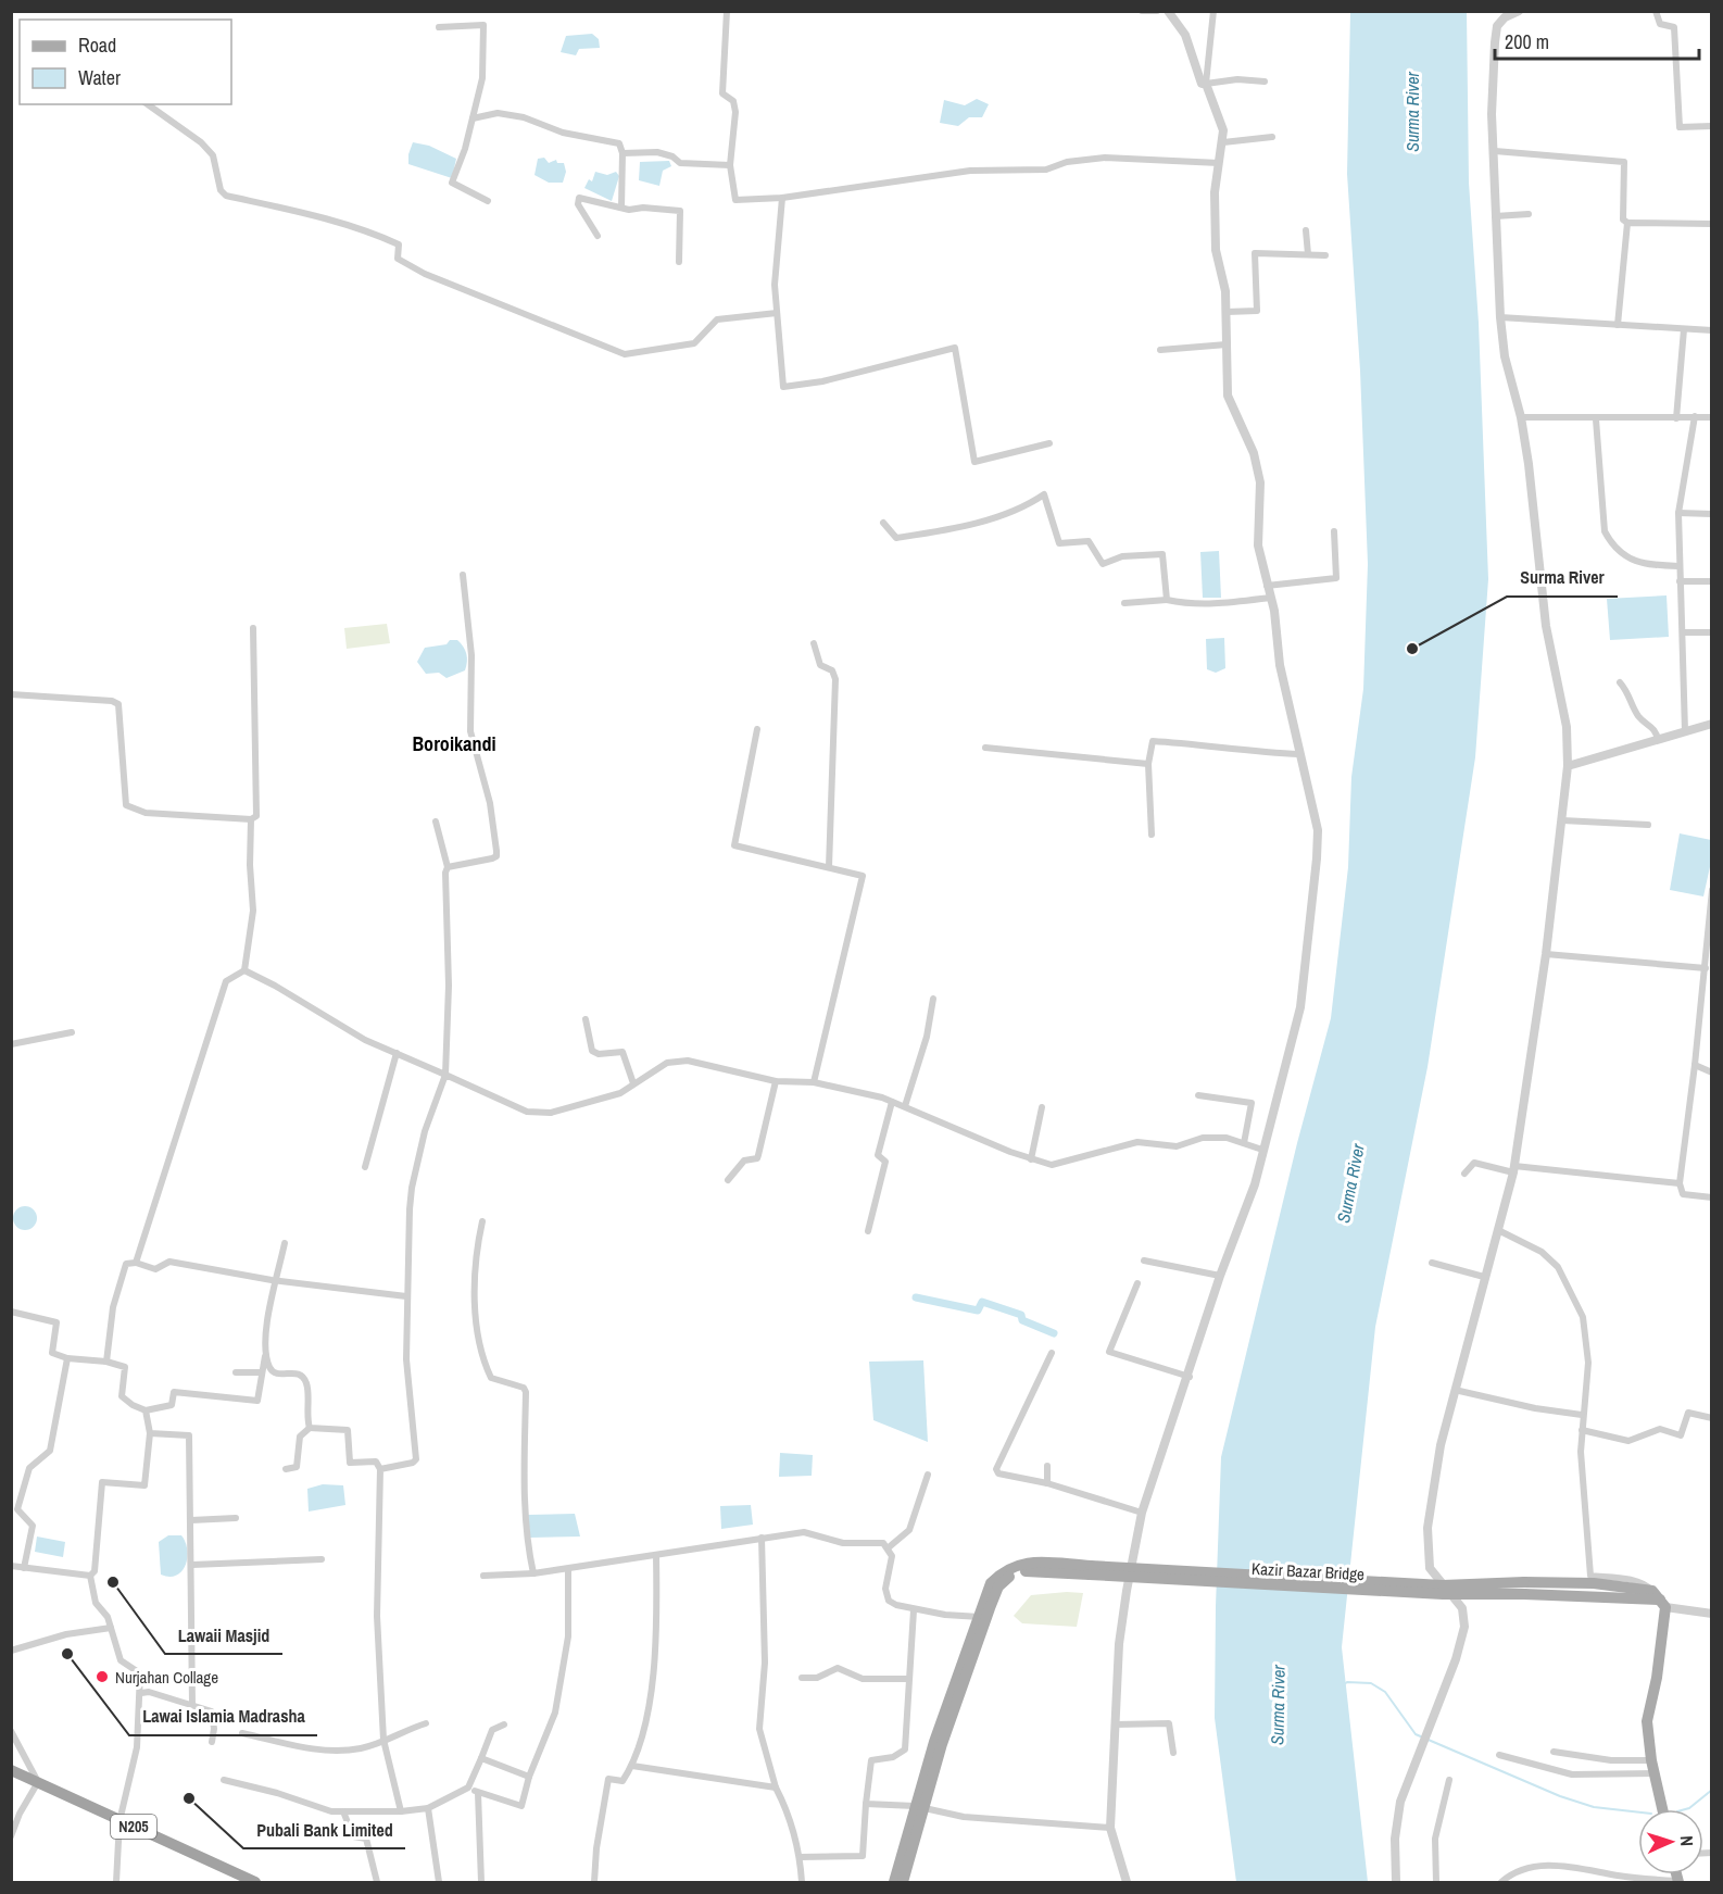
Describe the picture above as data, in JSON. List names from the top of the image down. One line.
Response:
{"streets":{"highway":["N205"],"main road":["Kazir Bazar Bridge"]},"districts":["Boroikandi"],"water":["Surma River"],"places":["Surma River","Lawaii Masjid","Lawai Islamia Madrasha","Nurjahan Collage","Pubali Bank Limited"],"legend":["Road","Water"],"scale_bar":"200 m","north":"right"}
